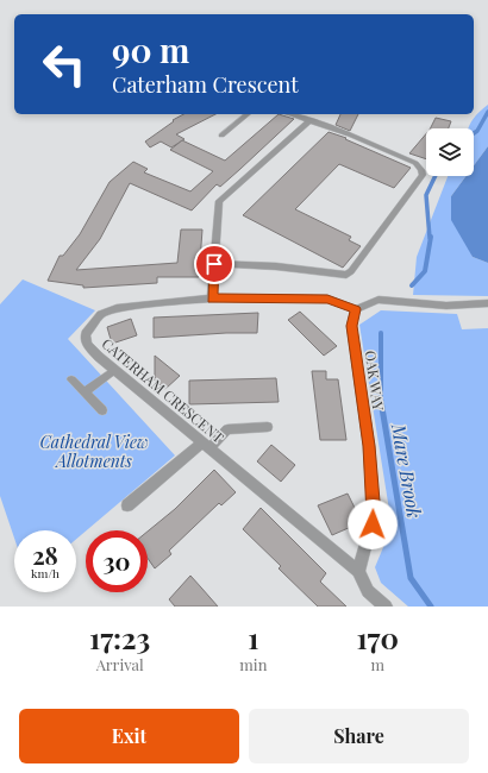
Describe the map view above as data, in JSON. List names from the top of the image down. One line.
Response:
{"streets":{"street":["OAK WAY","CATERHAM CRESCENT"]},"crossings":[["OAK WAY","CATERHAM CRESCENT"]],"water":["Mare Brook"],"parks":["Cathedral View Allotments"],"page":{"turn":["90 m","Caterham Crescent"],"speed":"28 km/h","limit":"30","eta":["17:23","Arrival","1","min","170","m"],"buttons":["Exit","Share"]}}
